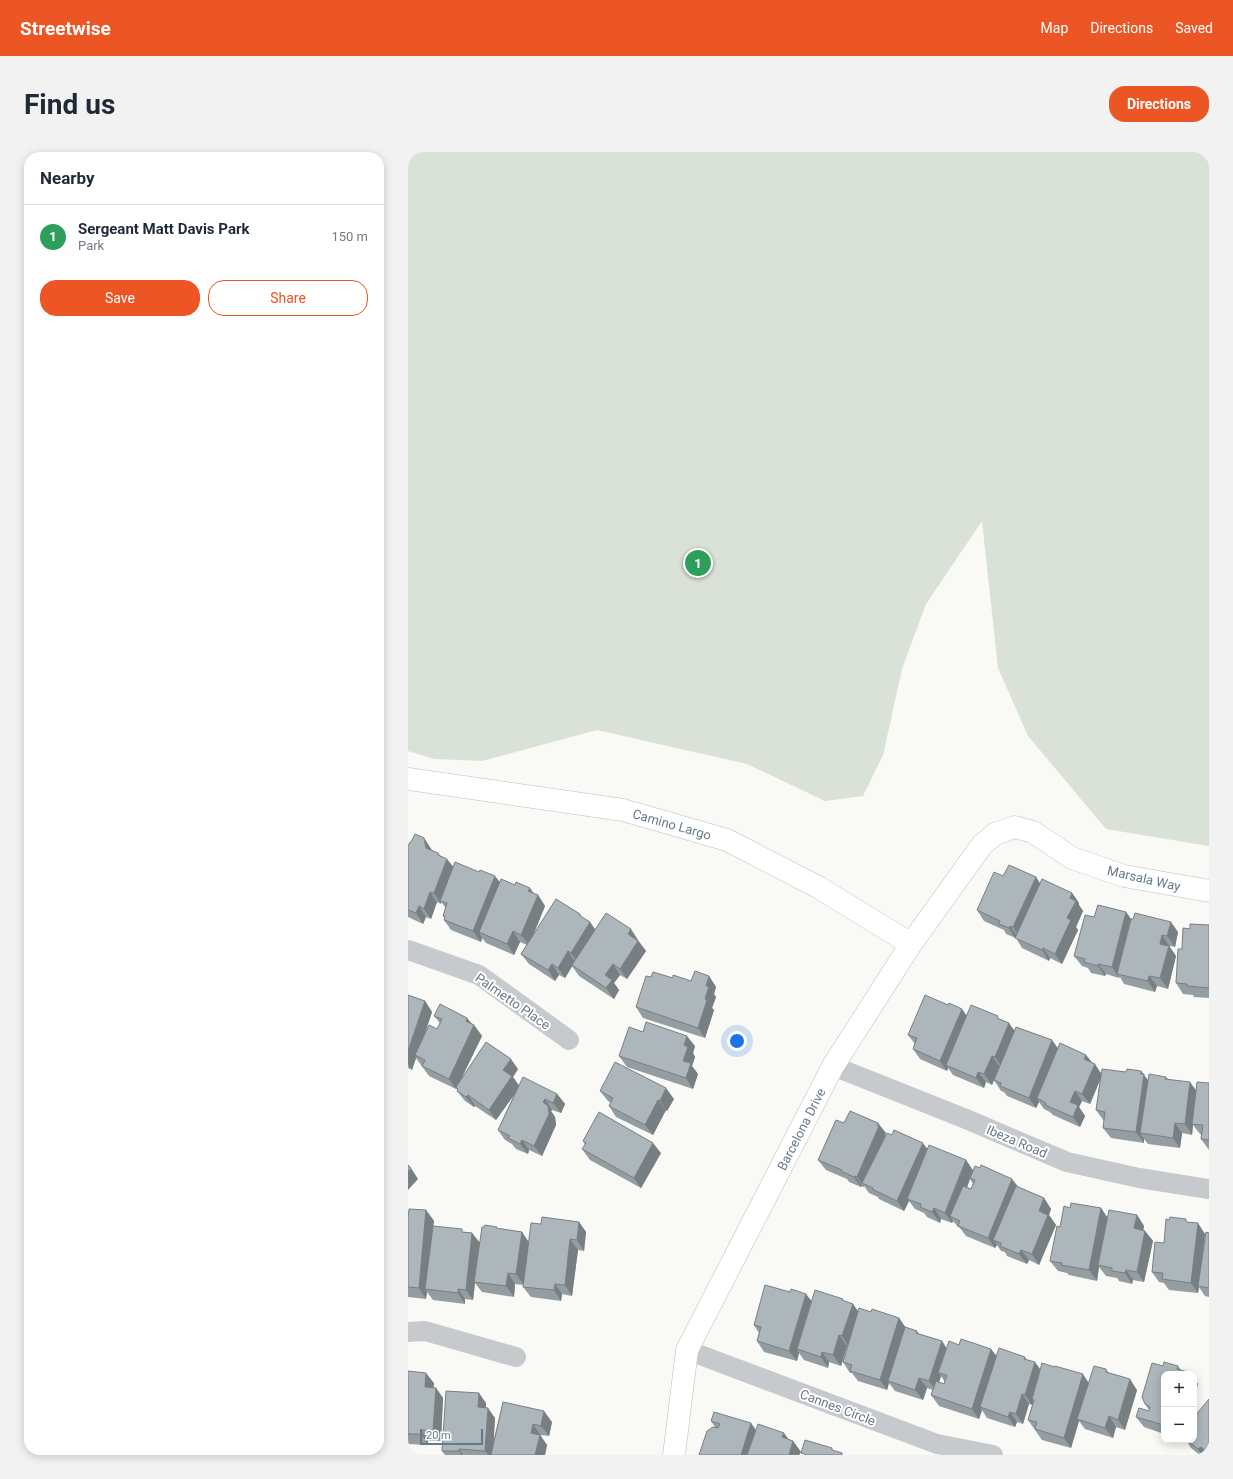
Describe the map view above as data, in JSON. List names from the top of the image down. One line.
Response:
{"streets":{"street":["Camino Largo","Marsala Way","Palmetto Place","Barcelona Drive","Ibeza Road","Cannes Circle"]},"crossings":[["Camino Largo","Barcelona Drive"],["Marsala Way","Barcelona Drive"],["Barcelona Drive","Ibeza Road"],["Barcelona Drive","Cannes Circle"]],"scale_bar":"20 m","page":{"header":"Streetwise","nav":["Map","Directions","Saved"],"buttons":["Directions",["Save","Share"]],"title":"Find us","heading":"Nearby","list":[{"mark":"1","name":"Sergeant Matt Davis Park","note":"Park","value":"150 m"}],"pins":"1","map_buttons":["+","−"],"scale":"20 m"}}
